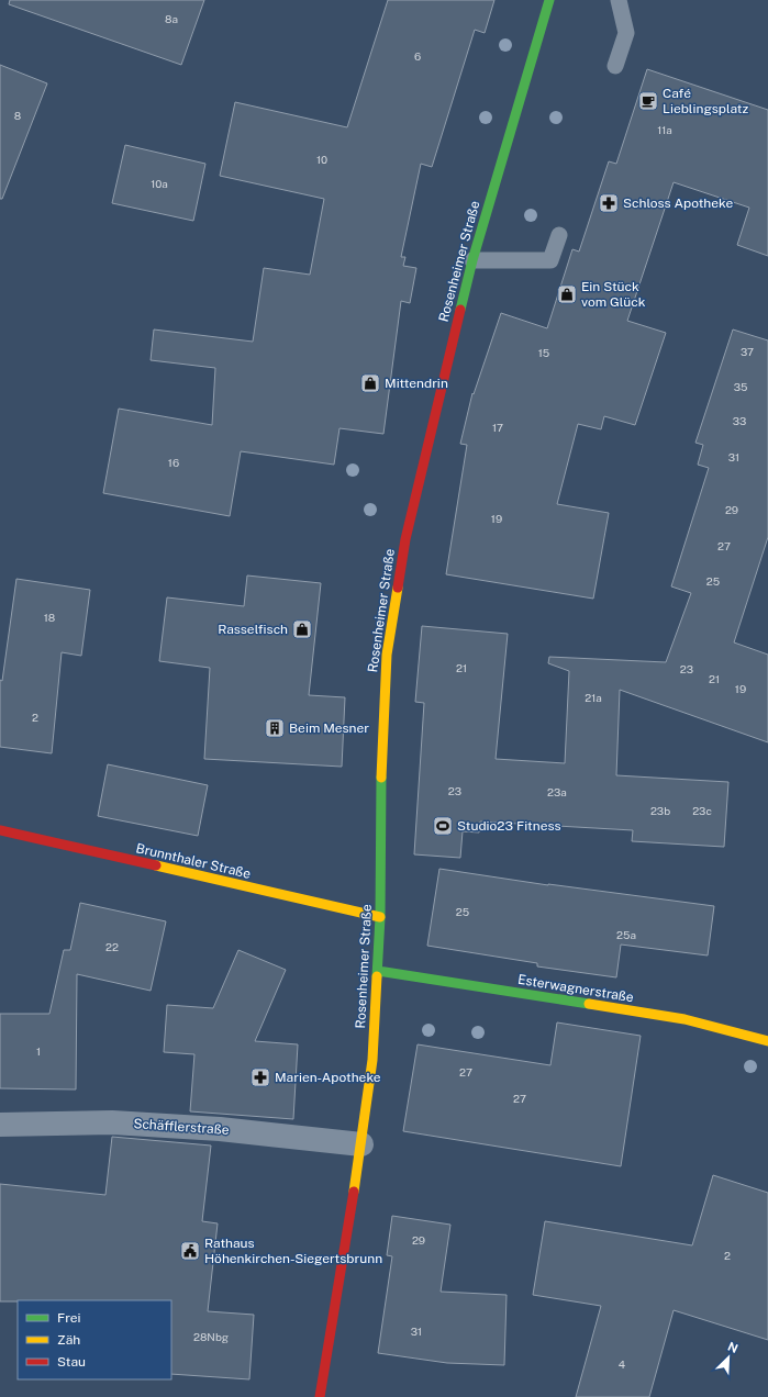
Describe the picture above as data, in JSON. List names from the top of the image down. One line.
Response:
{"streets":{"street":["Rosenheimer Straße","Brunnthaler Straße","Esterwagnerstraße","Schäfflerstraße"]},"crossings":[["Rosenheimer Straße","Brunnthaler Straße"],["Rosenheimer Straße","Esterwagnerstraße"],["Rosenheimer Straße","Schäfflerstraße"]],"places":{"cafe":["Café Lieblingsplatz"],"pharmacy":["Schloss Apotheke","Marien-Apotheke"],"shop":["Ein Stück vom Glück","Mittendrin","Rasselfisch"],"building":["Beim Mesner"],"sports":["Studio23 Fitness"],"public building":["Rathaus Höhenkirchen-Siegertsbrunn"]},"house_numbers":["8a","6","8","11a","10","10a","37","15","35","33","17","31","16","29","19","27","25","18","21","23","21","19","21a","2","23","23a","23b","23c","25","25a","22","1","27","27","29","2","31","28Nbg","4"],"legend":["Frei","Zäh","Stau"],"north":"top right"}
